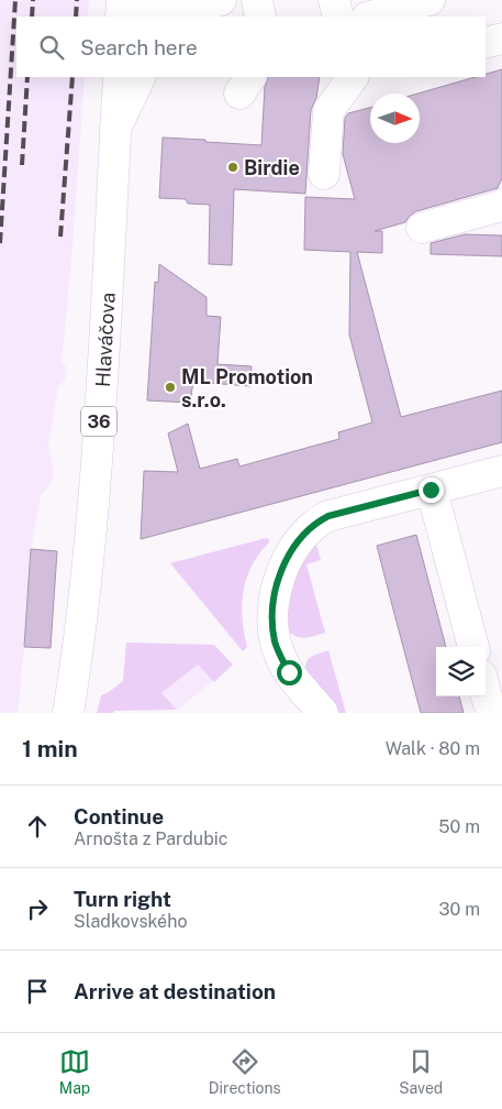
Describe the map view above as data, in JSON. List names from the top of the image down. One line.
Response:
{"streets":{"street":["Hlaváčova","36"]},"places":["Birdie","ML Promotion s.r.o."],"north":"right","page":{"search":"Search here","heading":["1 min","Walk · 80 m"],"list":[["Continue","Arnošta z Pardubic","50 m"],["Turn right","Sladkovského","30 m"],"Arrive at destination"],"nav":["Map","Directions","Saved"]}}
